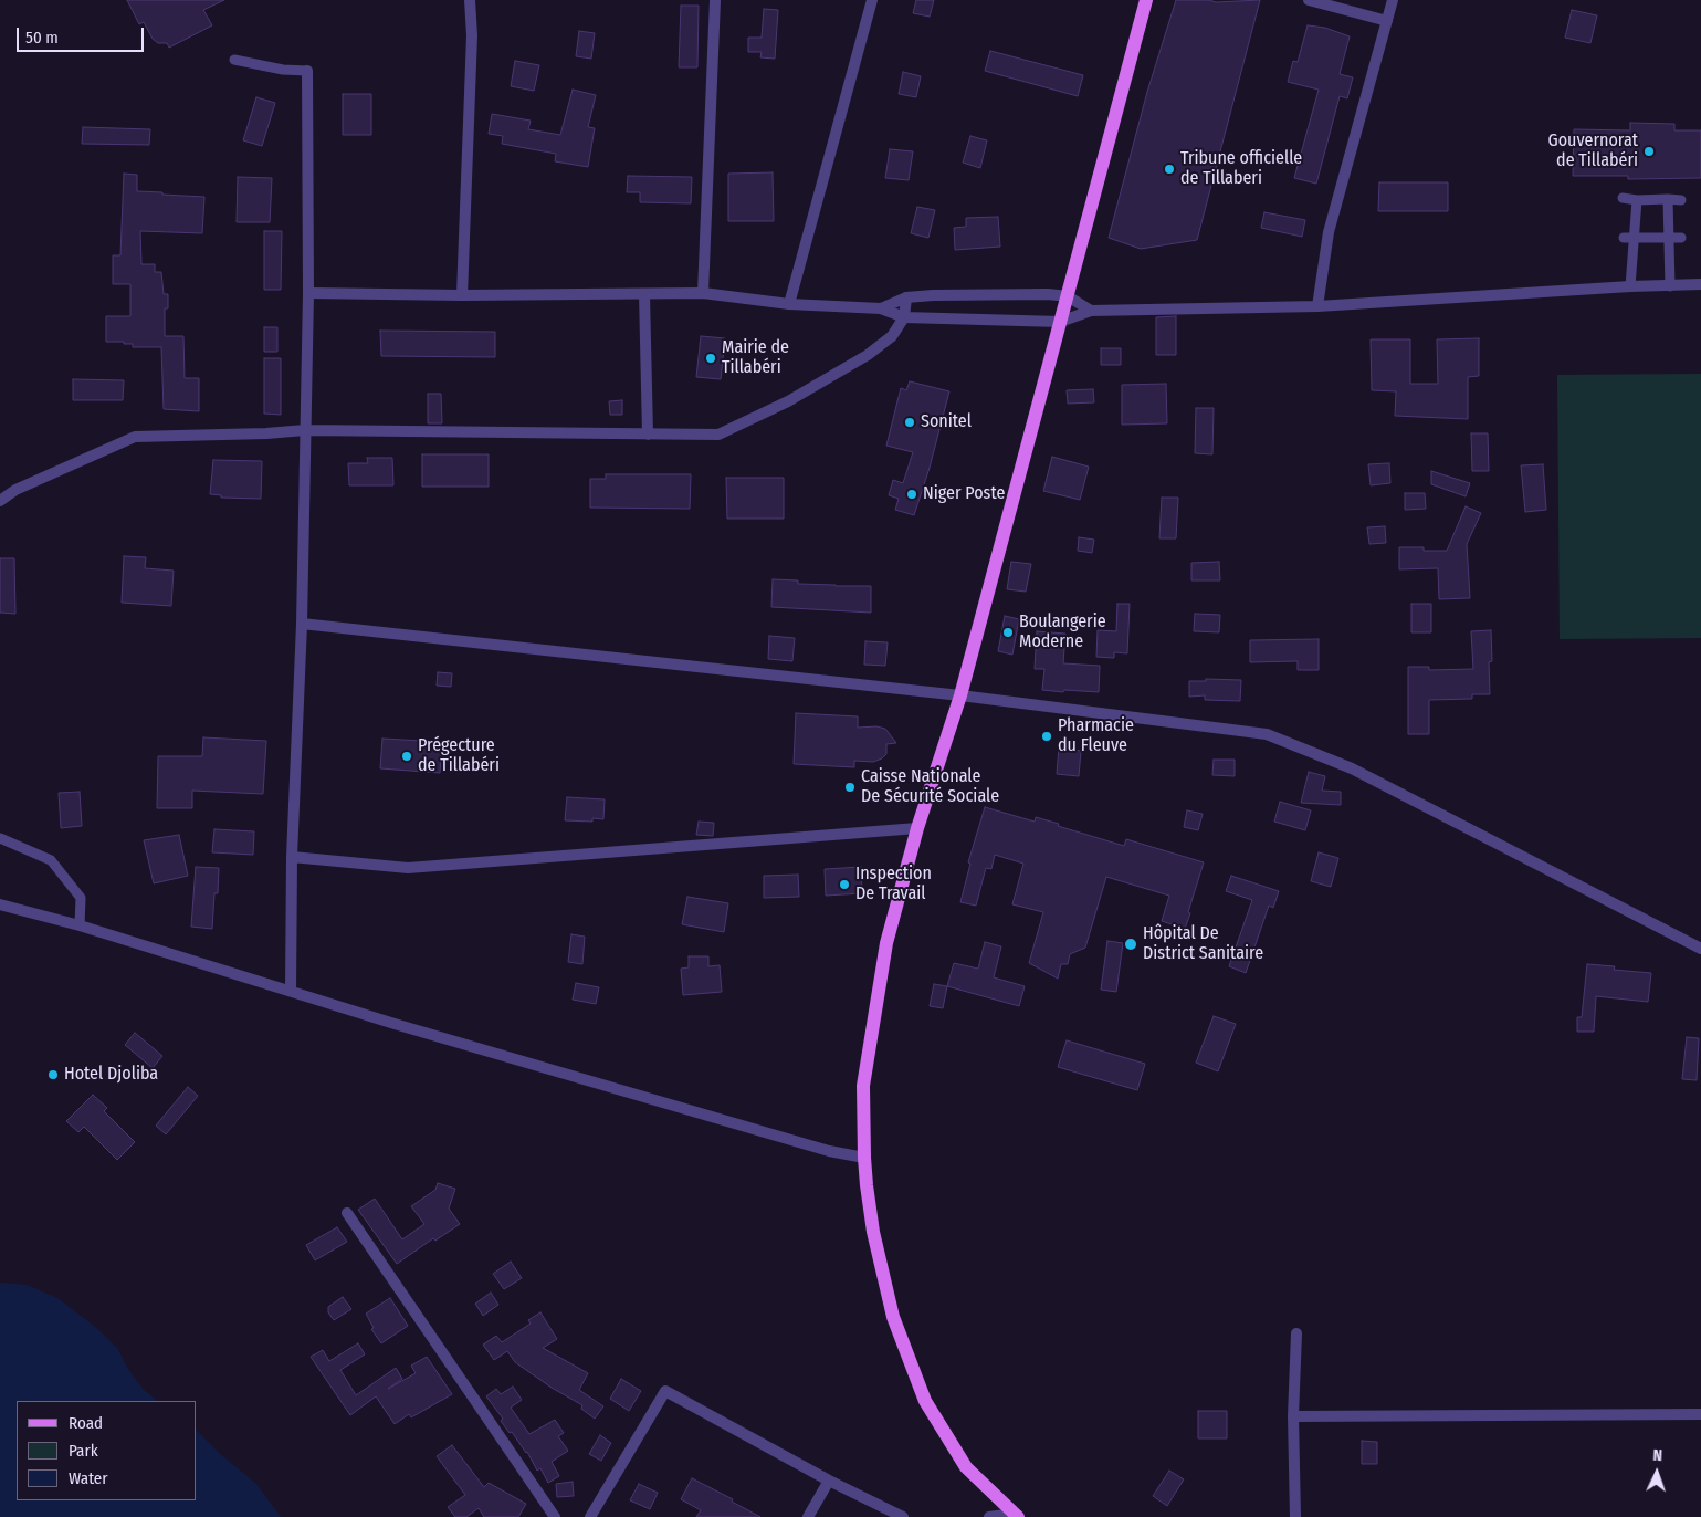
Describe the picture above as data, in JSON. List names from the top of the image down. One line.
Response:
{"places":["Gouvernorat de Tillabéri","Tribune officielle de Tillaberi","Mairie de Tillabéri","Sonitel","Niger Poste","Boulangerie Moderne","Pharmacie du Fleuve","Prégecture de Tillabéri","Caisse Nationale De Sécurité Sociale","Inspection De Travail","Hôpital De District Sanitaire","Hotel Djoliba"],"legend":["Road","Park","Water"],"scale_bar":"50 m","north":"top"}
